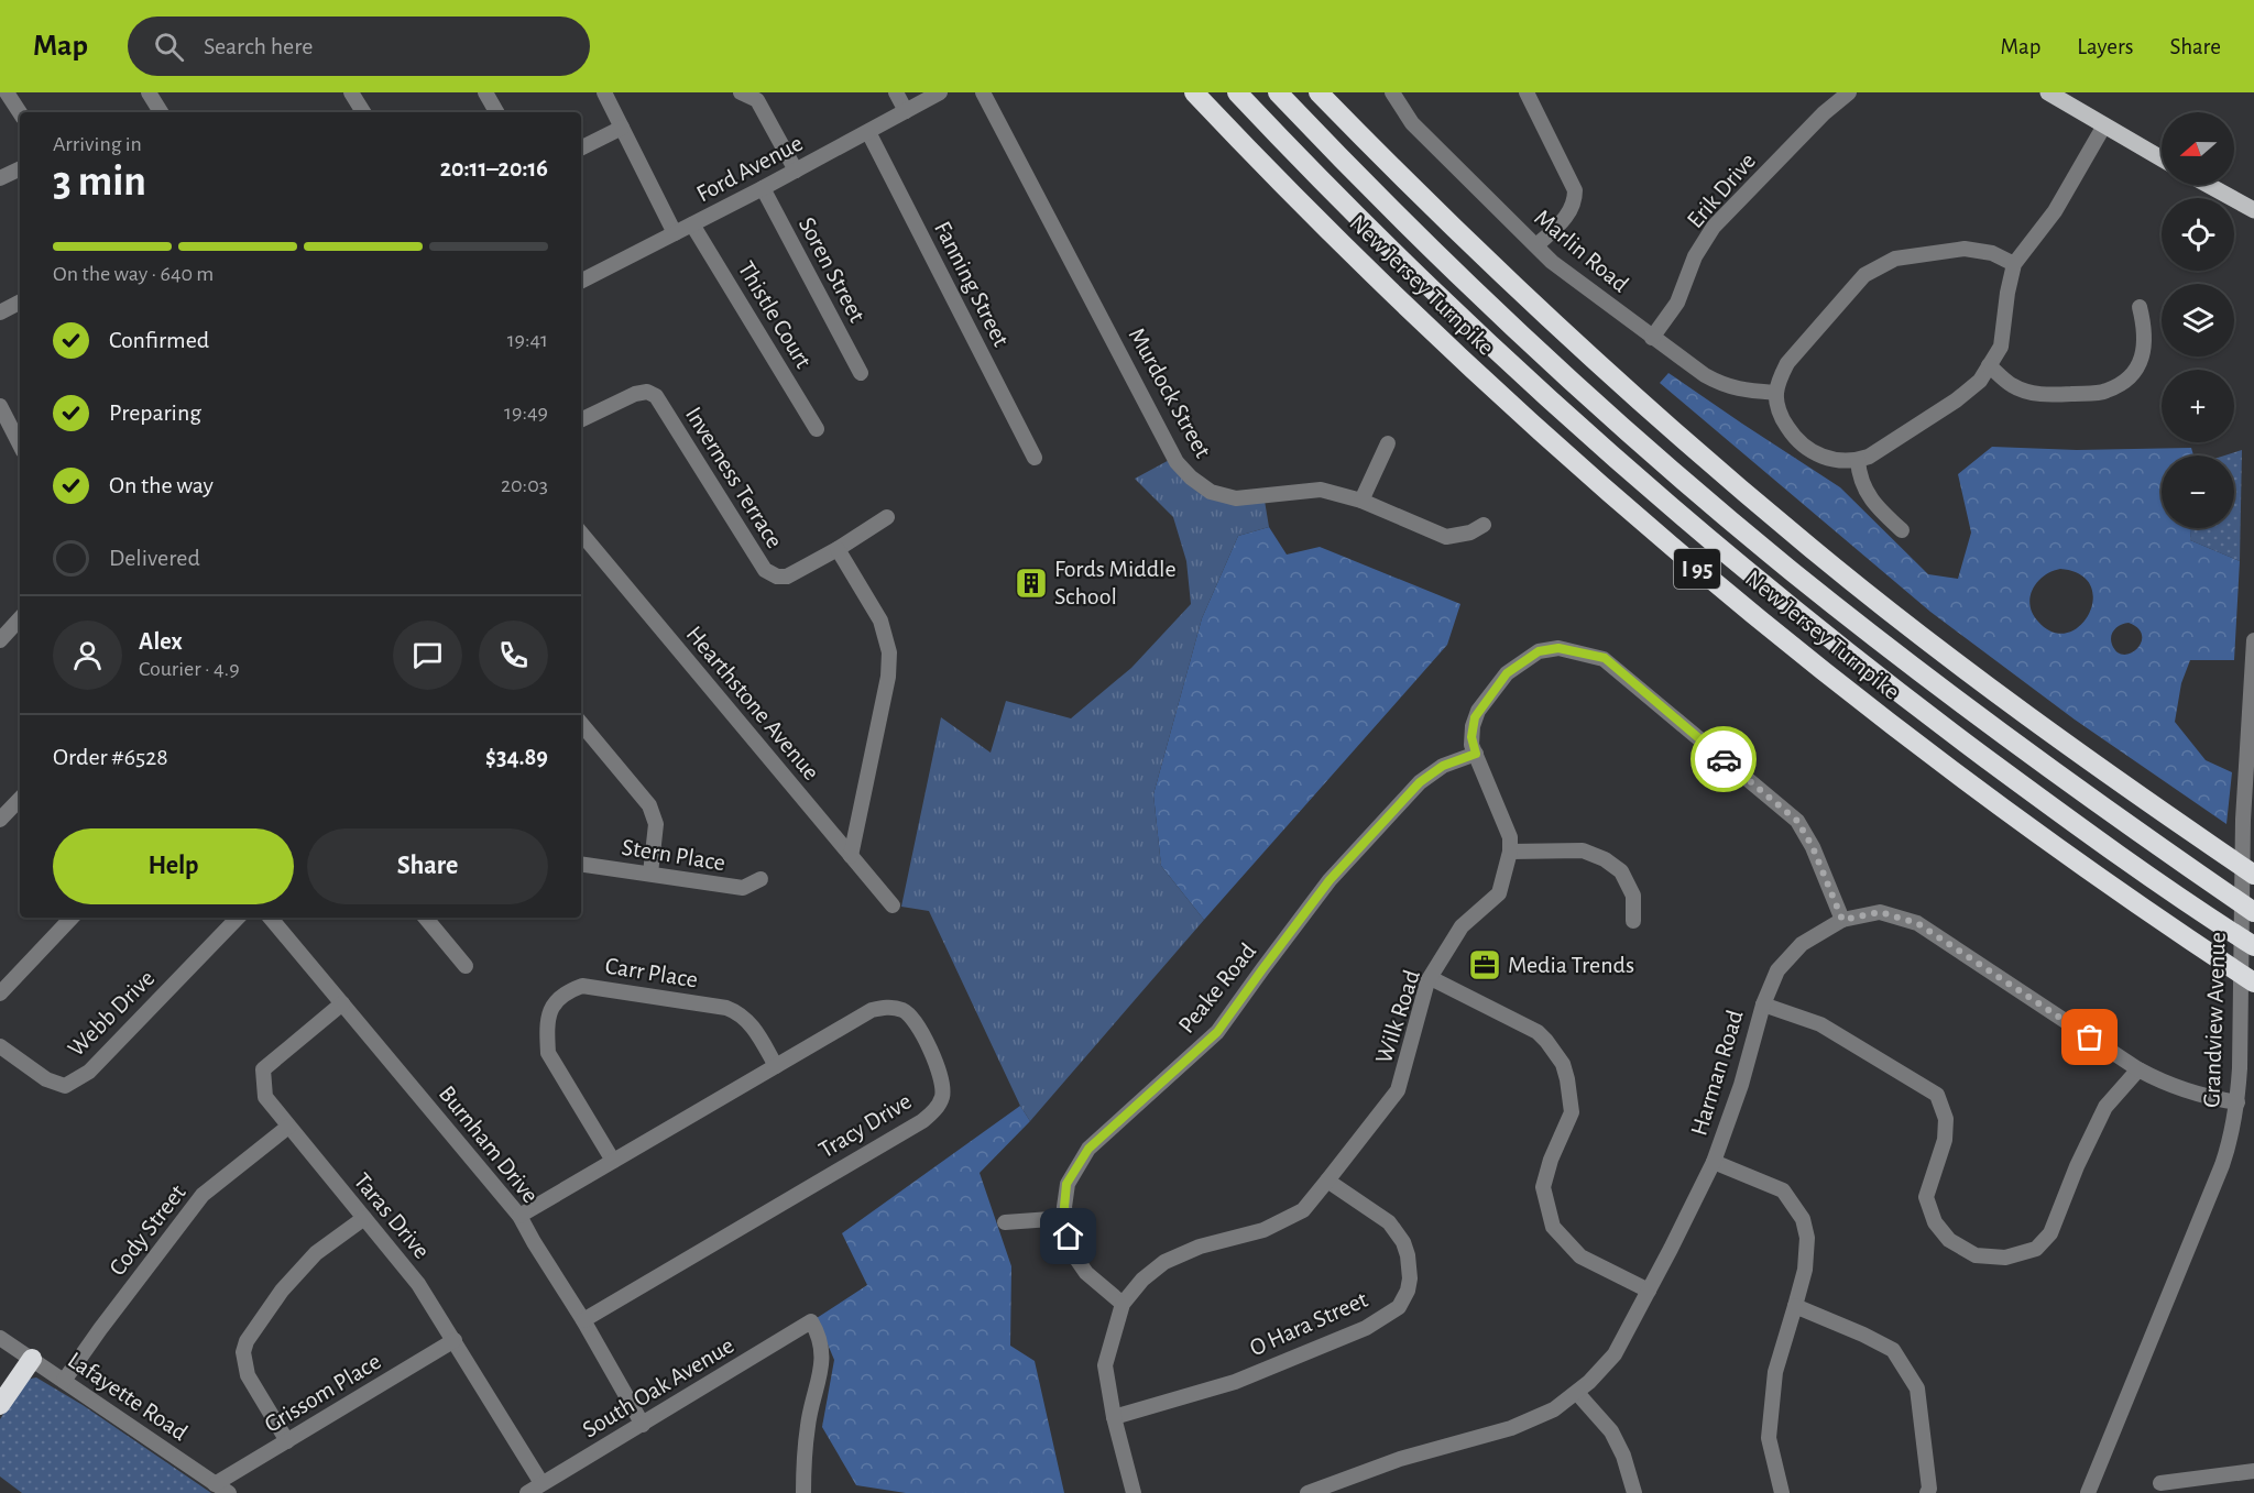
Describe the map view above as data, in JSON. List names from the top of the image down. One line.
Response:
{"streets":{"highway":["New Jersey Turnpike","I 95"],"street":["Ford Avenue","Erik Drive","Marlin Road","Soren Street","Fanning Street","Thistle Court","Murdock Street","Inverness Terrace","Hearthstone Avenue","Stern Place","Carr Place","Peake Road","Webb Drive","Wilk Road","Grandview Avenue","Harman Road","Tracy Drive","Burnham Drive","Taras Drive","Cody Street","O Hara Street","South Oak Avenue","Grissom Place","Lafayette Road"]},"crossings":[["Ford Avenue","Soren Street"],["Ford Avenue","Fanning Street"],["Ford Avenue","Thistle Court"],["Erik Drive","Marlin Road"],["Carr Place","Tracy Drive"],["Peake Road","Wilk Road"],["Wilk Road","Harman Road"],["Wilk Road","O Hara Street"],["Grandview Avenue","Harman Road"],["Tracy Drive","Burnham Drive"],["Burnham Drive","Taras Drive"],["Burnham Drive","South Oak Avenue"],["Taras Drive","Cody Street"],["Taras Drive","South Oak Avenue"],["Taras Drive","Grissom Place"],["Cody Street","Lafayette Road"],["Grissom Place","Lafayette Road"]],"places":{"building":["Fords Middle School"],"office":["Media Trends"]},"north":"left","page":{"header":"Map","search":"Search here","nav":["Map","Layers","Share"],"map_buttons":["+","−"],"heading":["3 min","Arriving in","20:11–20:16"],"panel":["Alex","Courier · 4.9","Order #6528","$34.89"],"bar":"On the way · 640 m","list":[["Confirmed","19:41"],["Preparing","19:49"],["On the way","20:03"],"Delivered"],"buttons":["Help","Share"]}}
